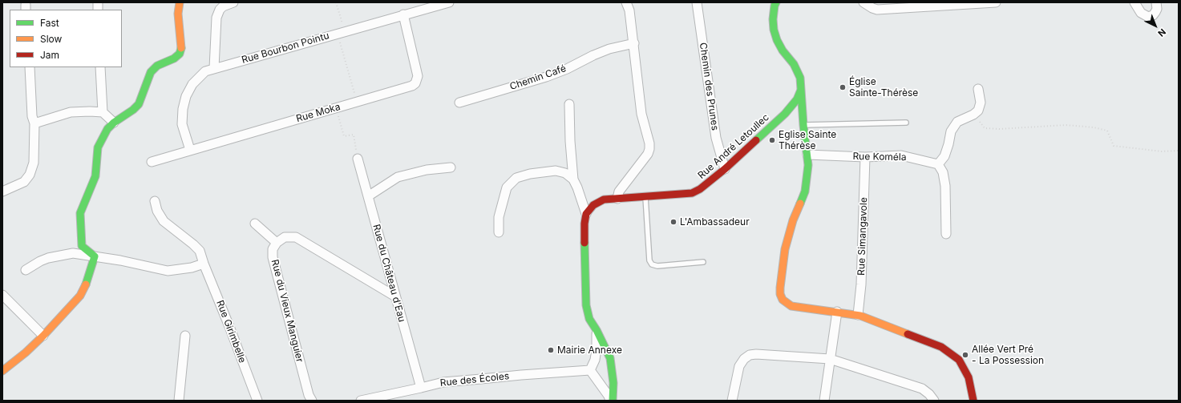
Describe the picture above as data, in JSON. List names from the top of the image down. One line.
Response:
{"streets":{"street":["Rue Bourbon Pointu","Chemin Café","Chemin des Prunes","Rue Moka","Rue André Letoullec","Rue Koméla","Rue Simangavole","Rue du Château d'Eau","Rue du Vieux Manguier","Rue Girimbelle","Rue des Écoles"]},"crossings":[["Rue Bourbon Pointu","Rue Moka"],["Chemin des Prunes","Rue André Letoullec"],["Rue Koméla","Rue Simangavole"],["Rue du Château d'Eau","Rue des Écoles"]],"places":["Église Sainte-Thérèse","Eglise Sainte Thérèse","L'Ambassadeur","Mairie Annexe","Allée Vert Pré - La Possession"],"legend":["Fast","Slow","Jam"],"north":"bottom right"}
